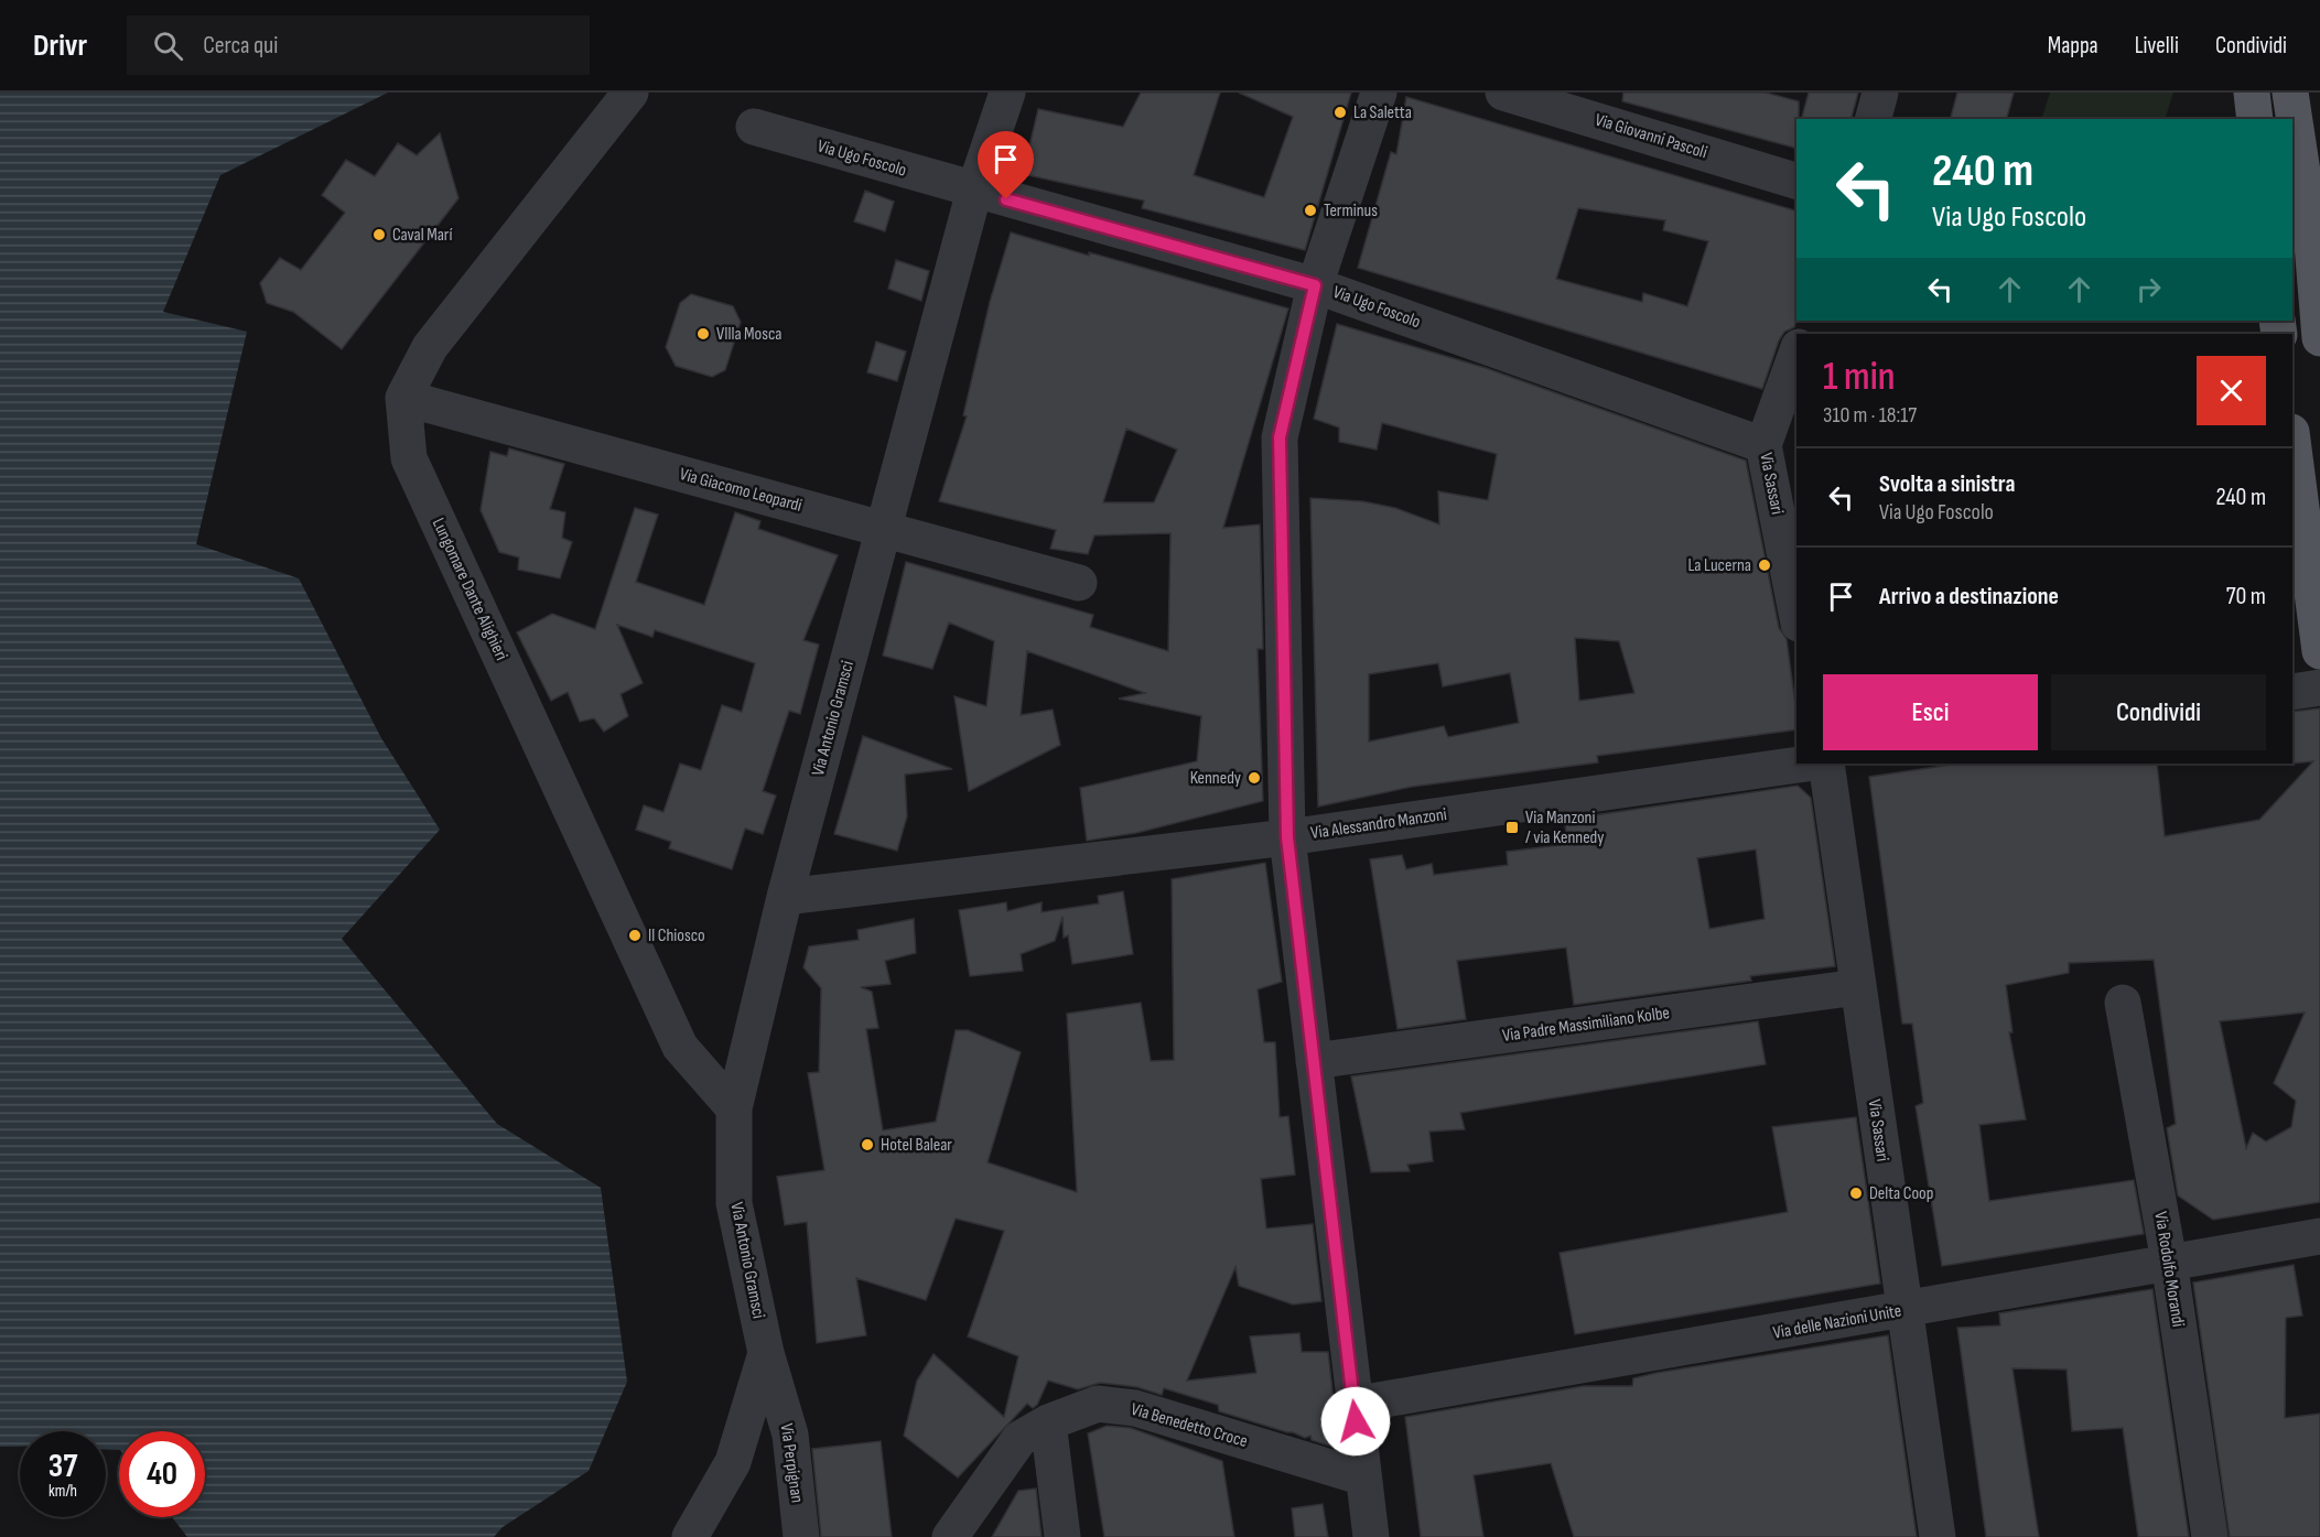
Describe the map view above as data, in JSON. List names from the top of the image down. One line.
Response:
{"streets":{"street":["Via Giovanni Pascoli","Via Ugo Foscolo","Via Sassari","Via Giacomo Leopardi","Lungomare Dante Alighieri","Via Antonio Gramsci","Via Alessandro Manzoni","Via Padre Massimiliano Kolbe","Via Rodolfo Morandi","Via delle Nazioni Unite","Via Benedetto Croce","Via Perpignan"]},"crossings":[["Via Ugo Foscolo","Via Sassari"],["Via Ugo Foscolo","Via Antonio Gramsci"],["Via Sassari","Via Padre Massimiliano Kolbe"],["Via Sassari","Via delle Nazioni Unite"],["Via Giacomo Leopardi","Lungomare Dante Alighieri"],["Via Giacomo Leopardi","Via Antonio Gramsci"],["Lungomare Dante Alighieri","Via Antonio Gramsci"],["Via Antonio Gramsci","Via Alessandro Manzoni"],["Via Antonio Gramsci","Via Perpignan"],["Via Rodolfo Morandi","Via delle Nazioni Unite"]],"places":{"other":["La Saletta","Terminus","Caval Marí","VIlla Mosca","La Lucerna","Kennedy","Il Chiosco","Hotel Balear","Delta Coop"],"transit":["Via Manzoni / via Kennedy"]},"page":{"header":"Drivr","search":"Cerca qui","nav":["Mappa","Livelli","Condividi"],"turn":["240 m","Via Ugo Foscolo"],"heading":["1 min","310 m · 18:17"],"list":[{"name":"Svolta a sinistra","note":"Via Ugo Foscolo","value":"240 m"},{"name":"Arrivo a destinazione","value":"70 m"}],"buttons":["Esci","Condividi"],"speed":"37 km/h","limit":"40"}}
